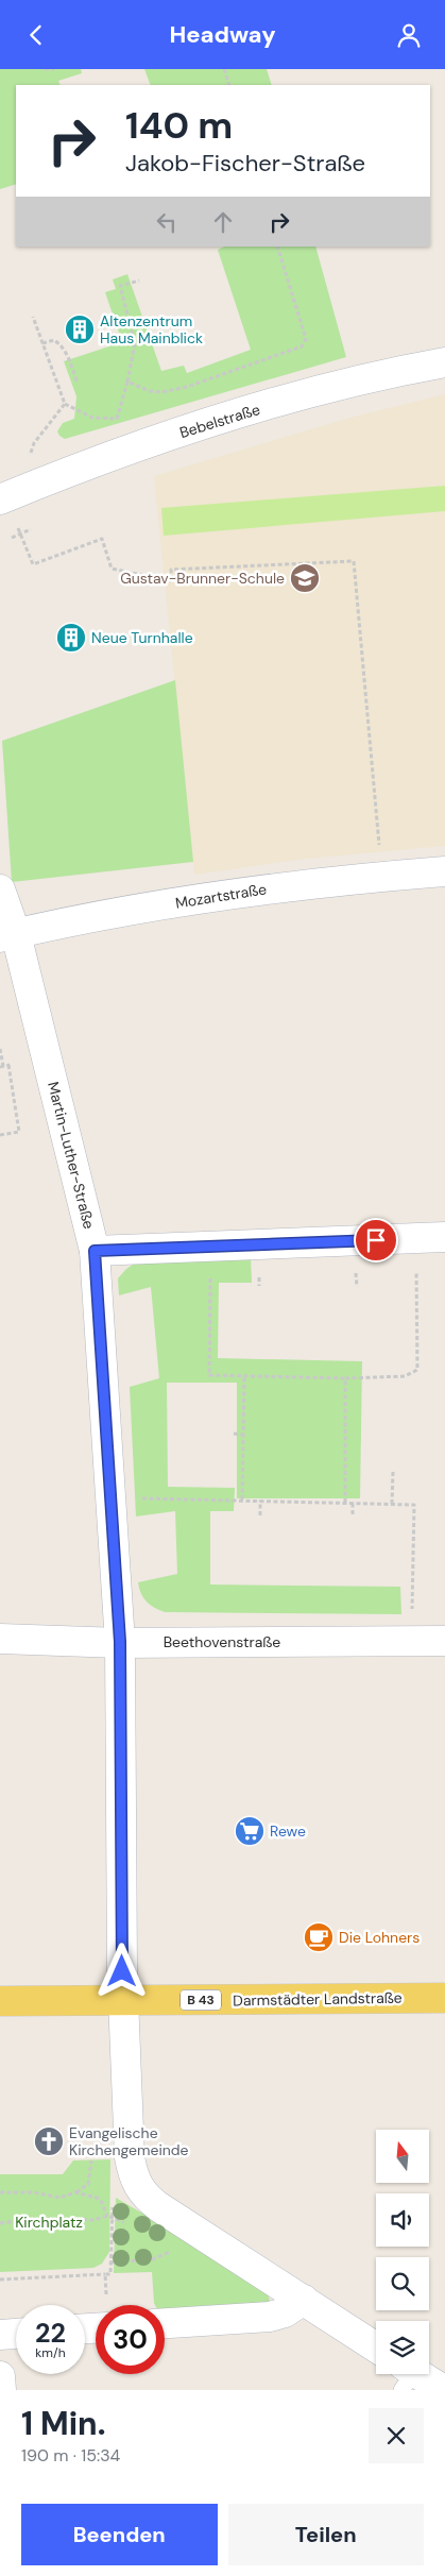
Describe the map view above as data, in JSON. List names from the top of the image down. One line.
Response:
{"streets":{"main road":["Darmstädter Landstraße","B 43"],"street":["Bebelstraße","Mozartstraße","Martin-Luther-Straße","Beethovenstraße"]},"crossings":[["Mozartstraße","Martin-Luther-Straße"],["Martin-Luther-Straße","Beethovenstraße"],["Martin-Luther-Straße","Darmstädter Landstraße"]],"parks":["Kirchplatz"],"places":{"building":["Altenzentrum Haus Mainblick","Neue Turnhalle"],"school or university":["Gustav-Brunner-Schule"],"supermarket":["Rewe"],"cafe":["Die Lohners"],"church":["Evangelische Kirchengemeinde"]},"north":"top","page":{"header":"Headway","turn":["140 m","Jakob-Fischer-Straße"],"speed":"22 km/h","limit":"30","heading":["1 Min.","190 m · 15:34"],"buttons":["Beenden","Teilen"]}}
